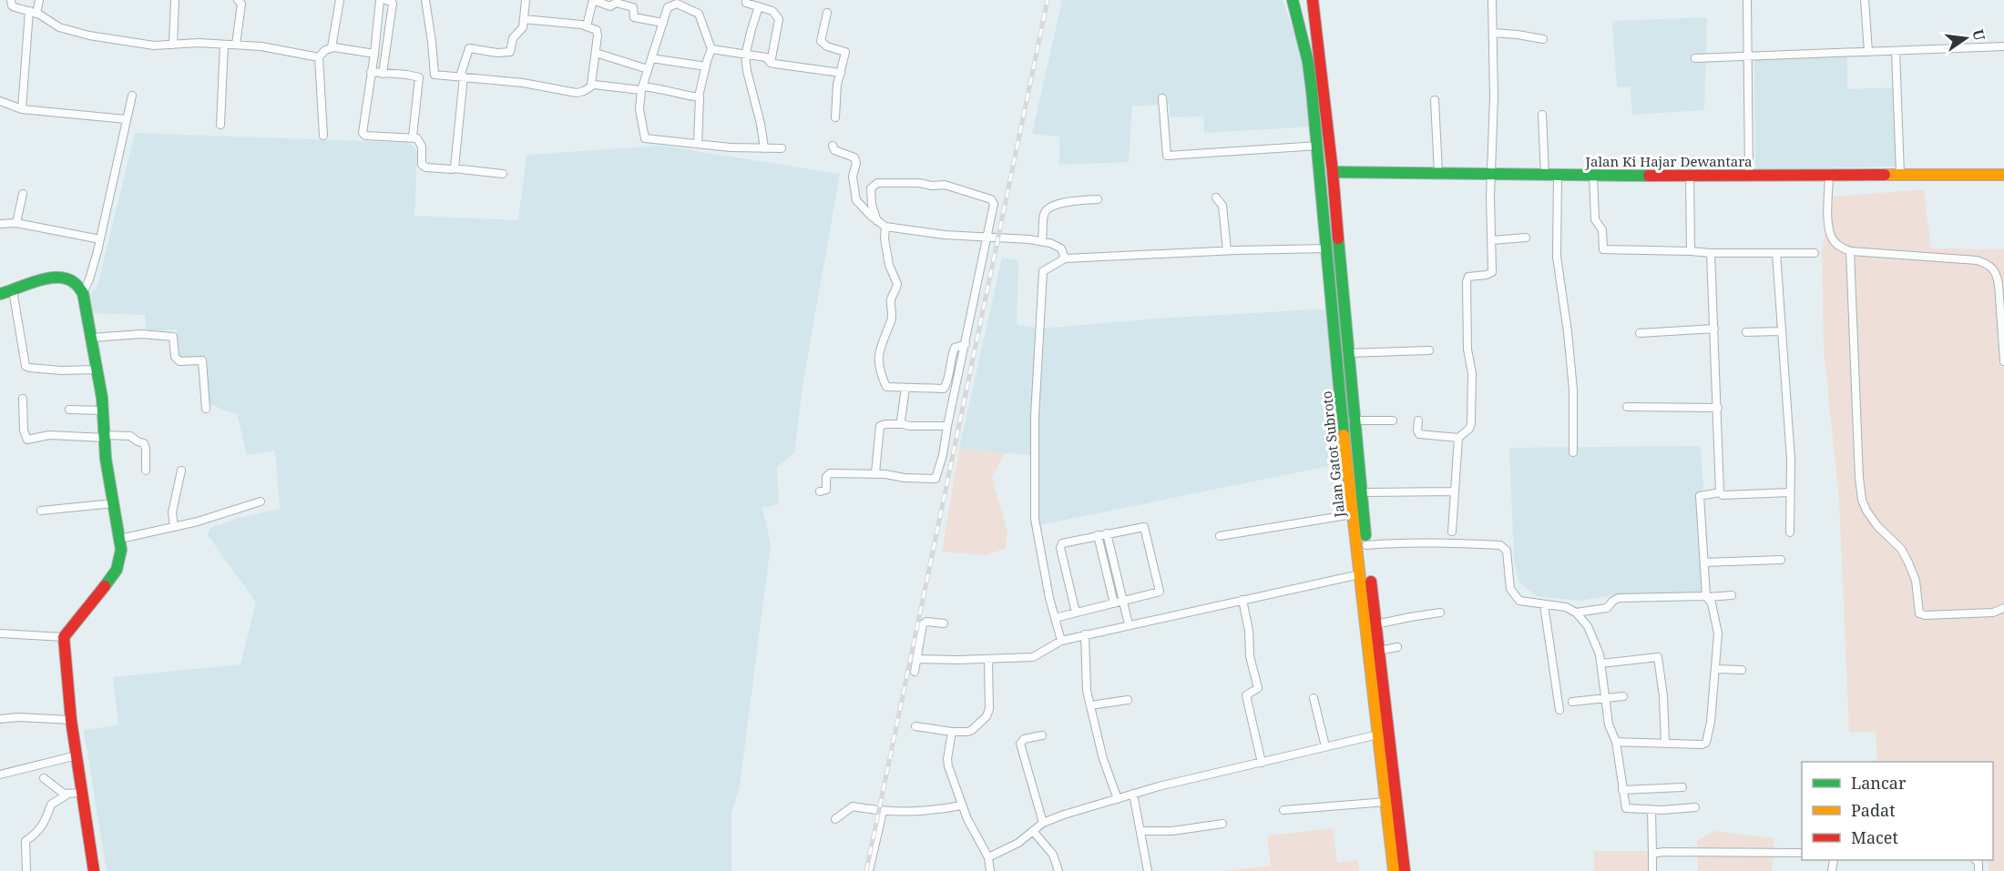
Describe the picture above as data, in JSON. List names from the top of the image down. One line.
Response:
{"streets":{"main road":["Jalan Ki Hajar Dewantara","Jalan Gatot Subroto"]},"crossings":[["Jalan Ki Hajar Dewantara","Jalan Gatot Subroto"]],"legend":["Lancar","Padat","Macet"],"north":"right"}
